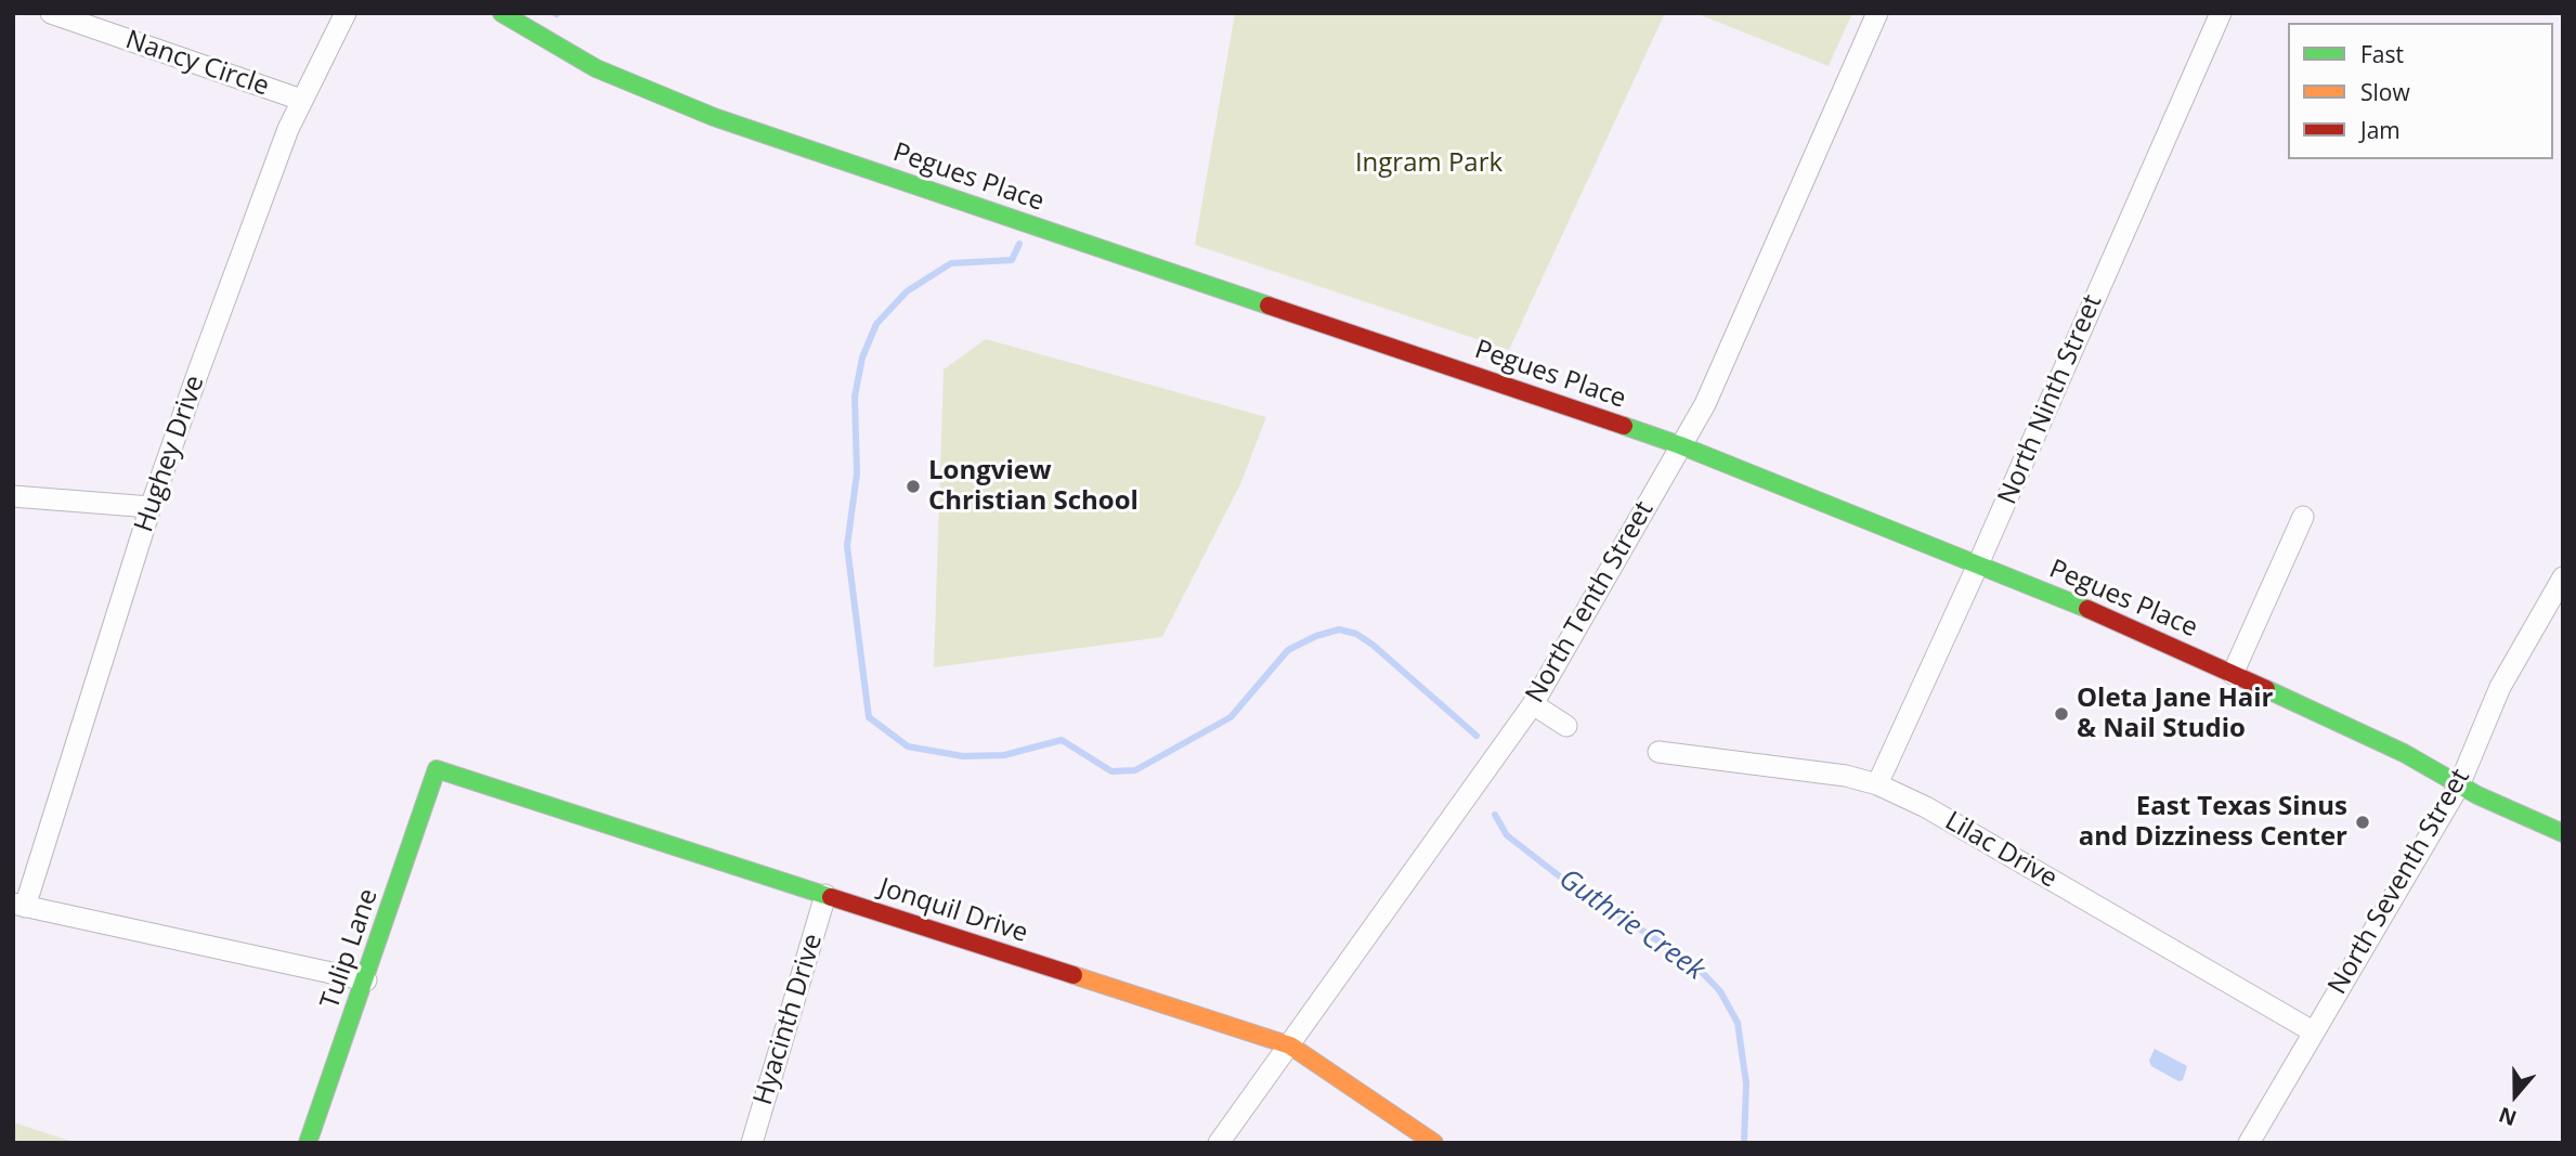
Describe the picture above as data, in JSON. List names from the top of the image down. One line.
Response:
{"streets":{"street":["Nancy Circle","Pegues Place","North Ninth Street","Hughey Drive","North Tenth Street","Lilac Drive","North Seventh Street","Jonquil Drive","Tulip Lane","Hyacinth Drive"]},"crossings":[["Nancy Circle","Hughey Drive"],["Pegues Place","North Ninth Street"],["Pegues Place","North Tenth Street"],["Pegues Place","North Seventh Street"],["North Ninth Street","Lilac Drive"],["Hughey Drive","Tulip Lane"],["North Tenth Street","Jonquil Drive"],["Lilac Drive","North Seventh Street"],["Jonquil Drive","Tulip Lane"],["Jonquil Drive","Hyacinth Drive"]],"water":["Guthrie Creek"],"parks":["Ingram Park"],"places":["Longview Christian School","Oleta Jane Hair & Nail Studio","East Texas Sinus and Dizziness Center"],"legend":["Fast","Slow","Jam"],"north":"bottom"}
